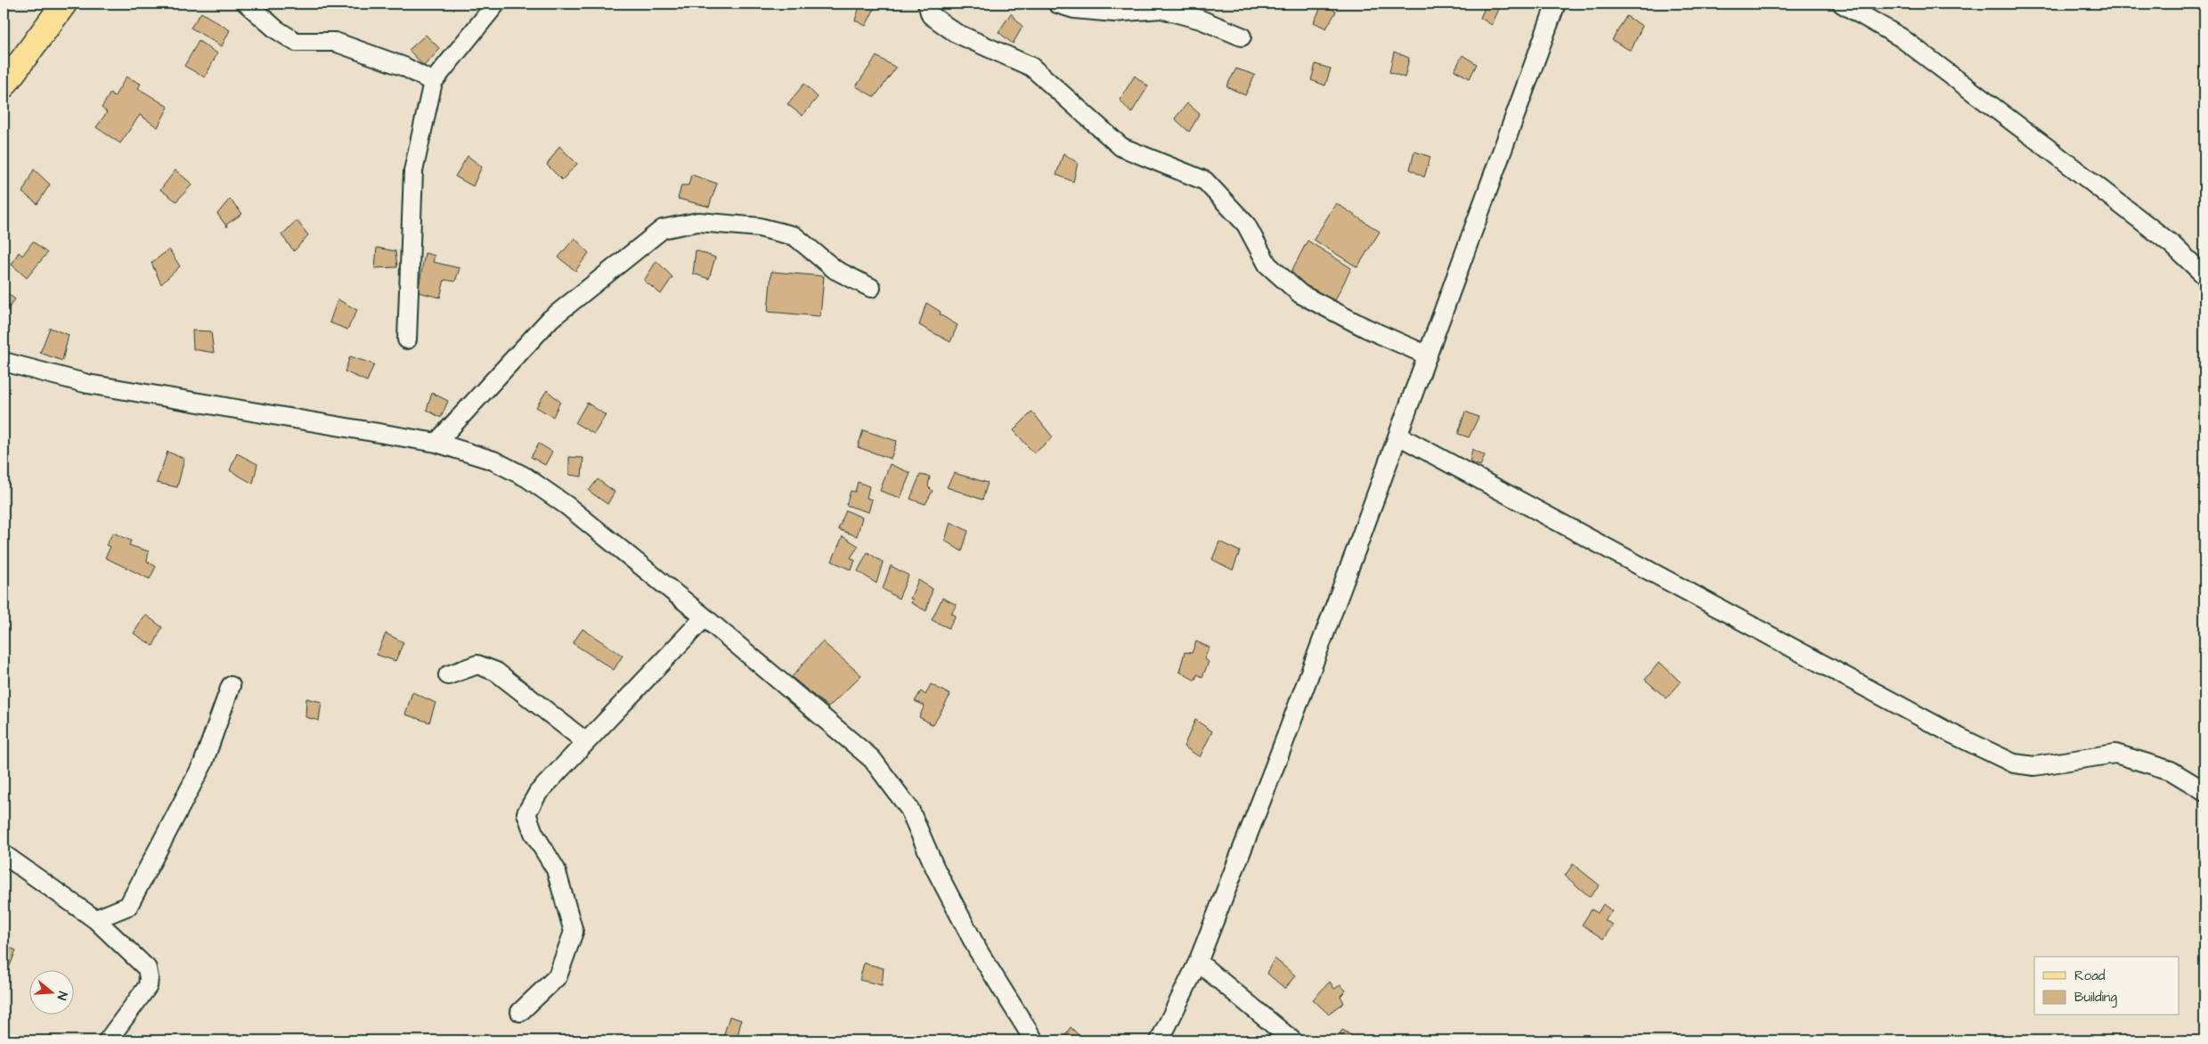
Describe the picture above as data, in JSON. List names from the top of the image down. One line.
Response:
{"legend":["Road","Building"],"north":"right"}
